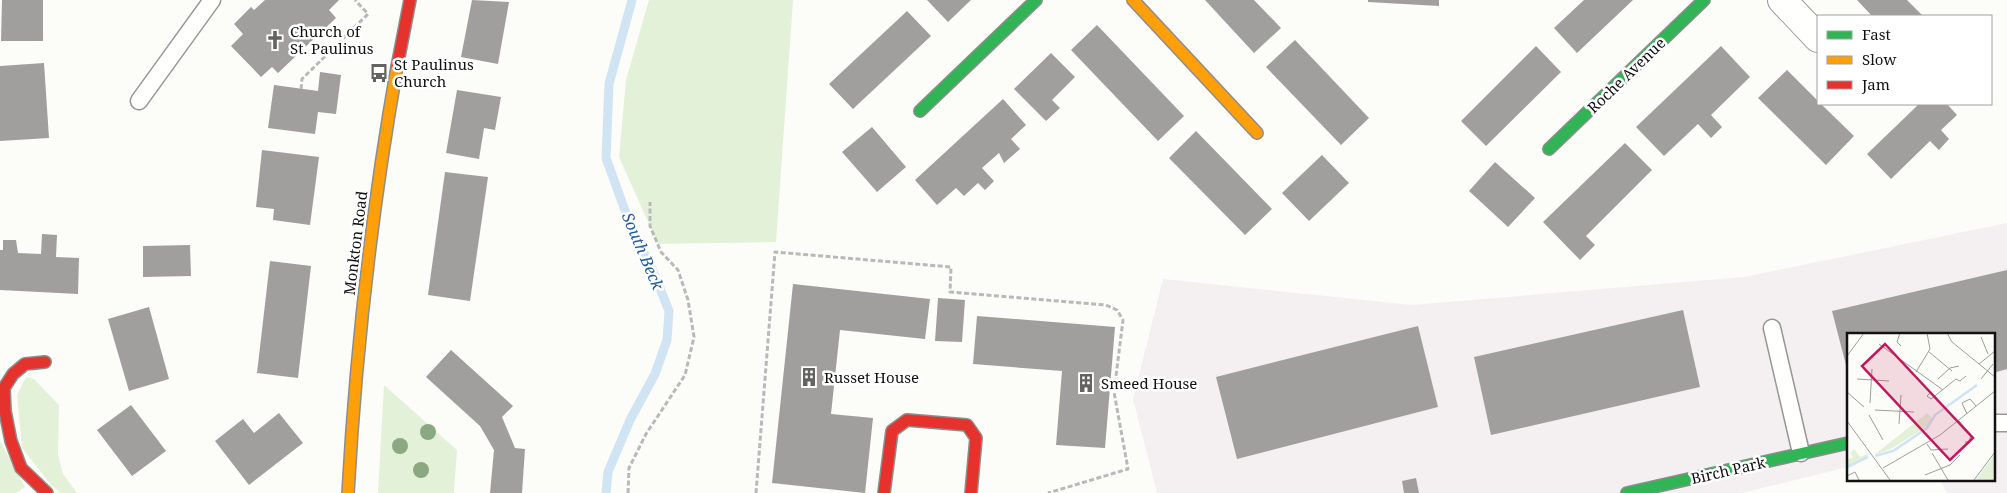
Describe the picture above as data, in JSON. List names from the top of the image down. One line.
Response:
{"streets":{"street":["Roche Avenue","Monkton Road","Birch Park"]},"water":["South Beck"],"places":{"church":["Church of St. Paulinus"],"bus stop":["St Paulinus Church"],"building":["Russet House","Smeed House"]},"legend":["Fast","Slow","Jam"]}
